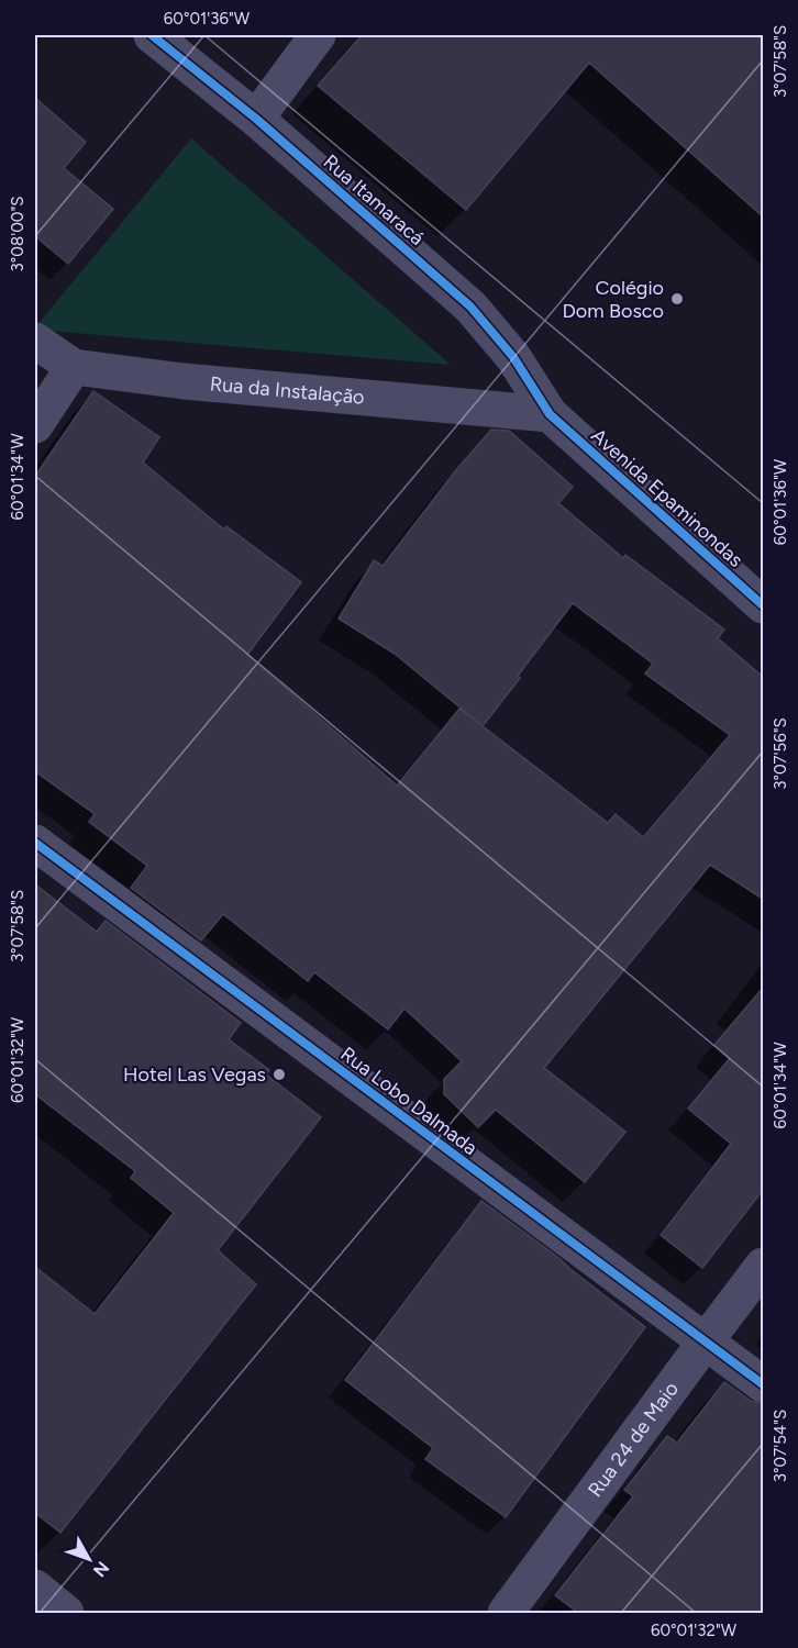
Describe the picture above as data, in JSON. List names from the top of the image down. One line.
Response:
{"streets":{"street":["Rua Itamaracá","Rua da Instalação","Avenida Epaminondas","Rua Lobo Dalmada","Rua 24 de Maio"]},"crossings":[["Rua Itamaracá","Rua da Instalação"],["Rua Itamaracá","Avenida Epaminondas"],["Rua da Instalação","Avenida Epaminondas"],["Rua Lobo Dalmada","Rua 24 de Maio"]],"places":["Colégio Dom Bosco","Hotel Las Vegas"],"north":"bottom right","coordinates":["60°01'36\"W","3°07'58\"S","3°08'00\"S","60°01'34\"W","3°07'56\"S","60°01'32\"W","3°07'54\"S"]}
